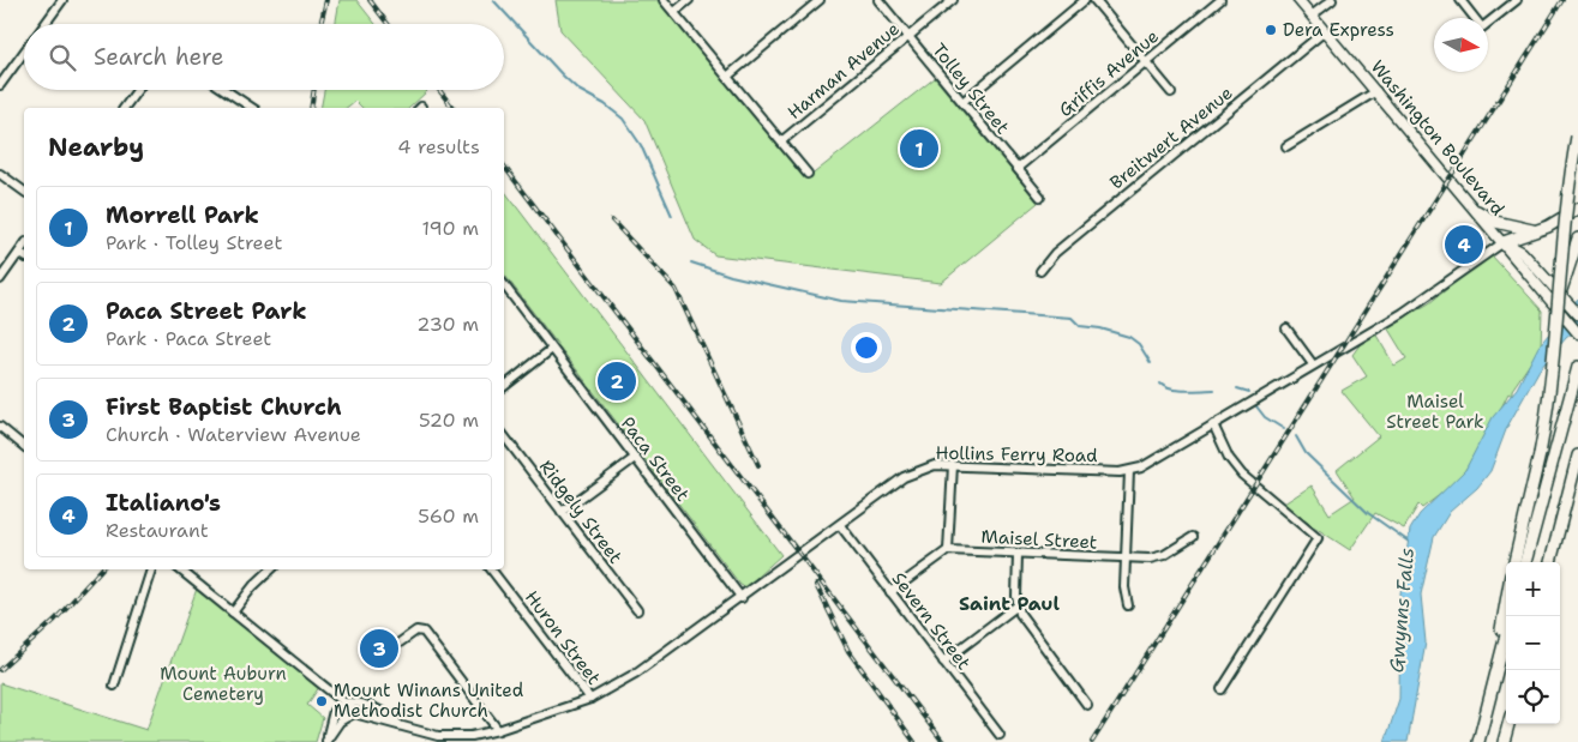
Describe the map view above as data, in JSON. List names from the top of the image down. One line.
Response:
{"streets":{"main road":["Washington Boulevard"],"street":["Harman Avenue","Griffis Avenue","Tolley Street","Breitwert Avenue","Hollins Ferry Road","Paca Street","Ridgely Street","Maisel Street","Severn Street","Huron Street"]},"crossings":[["Harman Avenue","Tolley Street"],["Griffis Avenue","Tolley Street"],["Breitwert Avenue","Washington Boulevard"],["Washington Boulevard","Hollins Ferry Road"],["Hollins Ferry Road","Paca Street"],["Hollins Ferry Road","Severn Street"],["Hollins Ferry Road","Huron Street"]],"districts":["Saint Paul"],"water":["Gwynns Falls"],"parks":["Maisel Street Park","Mount Auburn Cemetery"],"places":["Dera Express","Mount Winans United Methodist Church"],"north":"right","page":{"search":"Search here","heading":["Nearby","4 results"],"pins":["1","4","2","3"],"list":[{"mark":"1","name":"Morrell Park","note":"Park · Tolley Street","value":"190 m"},{"mark":"2","name":"Paca Street Park","note":"Park · Paca Street","value":"230 m"},{"mark":"3","name":"First Baptist Church","note":"Church · Waterview Avenue","value":"520 m"},{"mark":"4","name":"Italiano's","note":"Restaurant","value":"560 m"}],"map_buttons":["+","−"]}}
